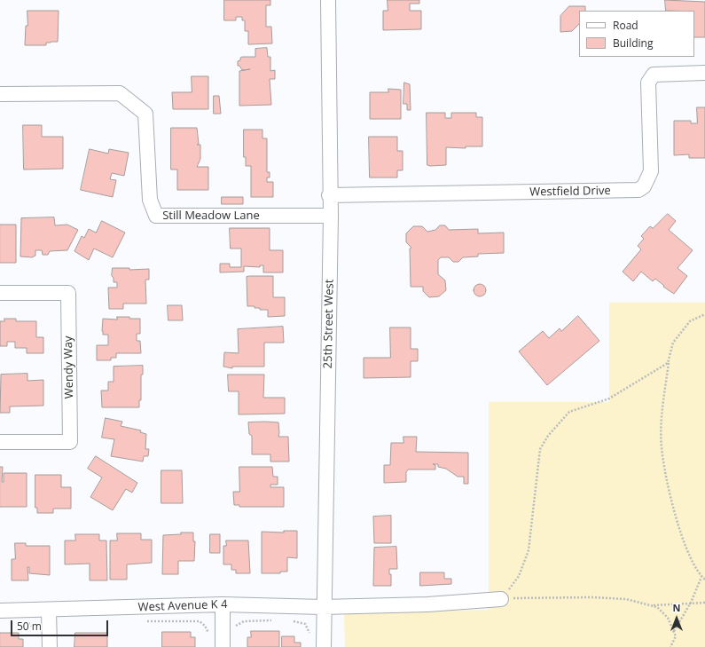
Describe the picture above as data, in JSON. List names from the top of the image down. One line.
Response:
{"streets":{"street":["Westfield Drive","Still Meadow Lane","25th Street West","Wendy Way","West Avenue K 4"]},"crossings":[["Westfield Drive","25th Street West"],["Still Meadow Lane","25th Street West"],["25th Street West","West Avenue K 4"]],"legend":["Road","Building"],"scale_bar":"50 m","north":"top"}
